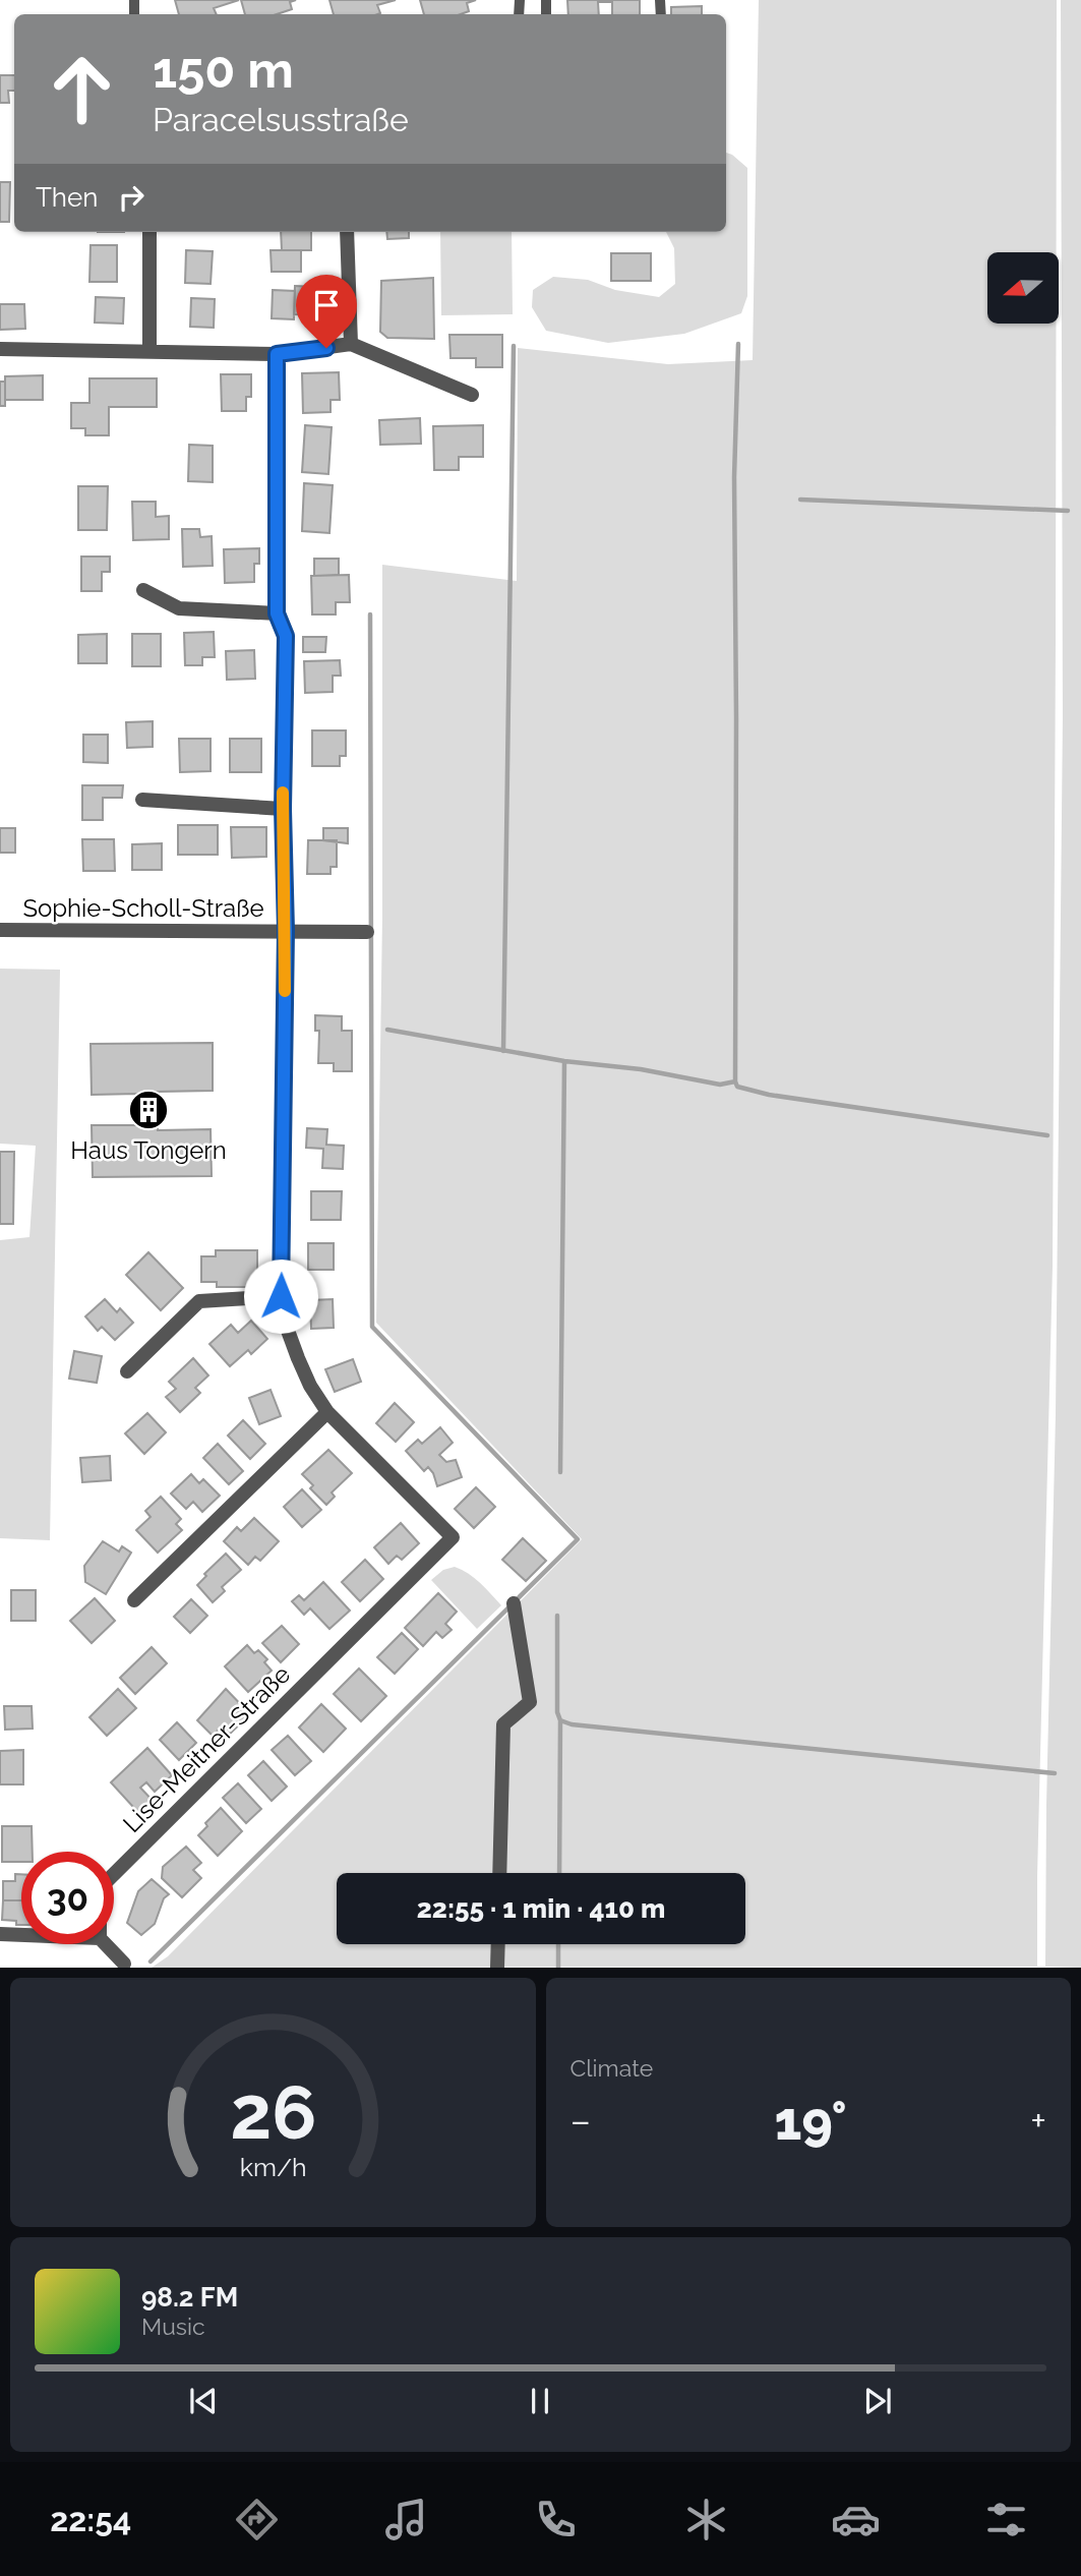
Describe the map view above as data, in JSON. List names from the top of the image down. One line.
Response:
{"streets":{"street":["Sophie-Scholl-Straße","Lise-Meitner-Straße"]},"places":{"building":["Haus Tongern"]},"north":"left","page":{"turn":["150 m","Paracelsusstraße"],"then":"Then","limit":"30","trip":"22:55 · 1 min · 410 m","tile":"Climate","heat":["−","19°","+"],"song":["98.2 FM","Music"],"tabs":"22:54","gauge":["26","km/h"]}}
